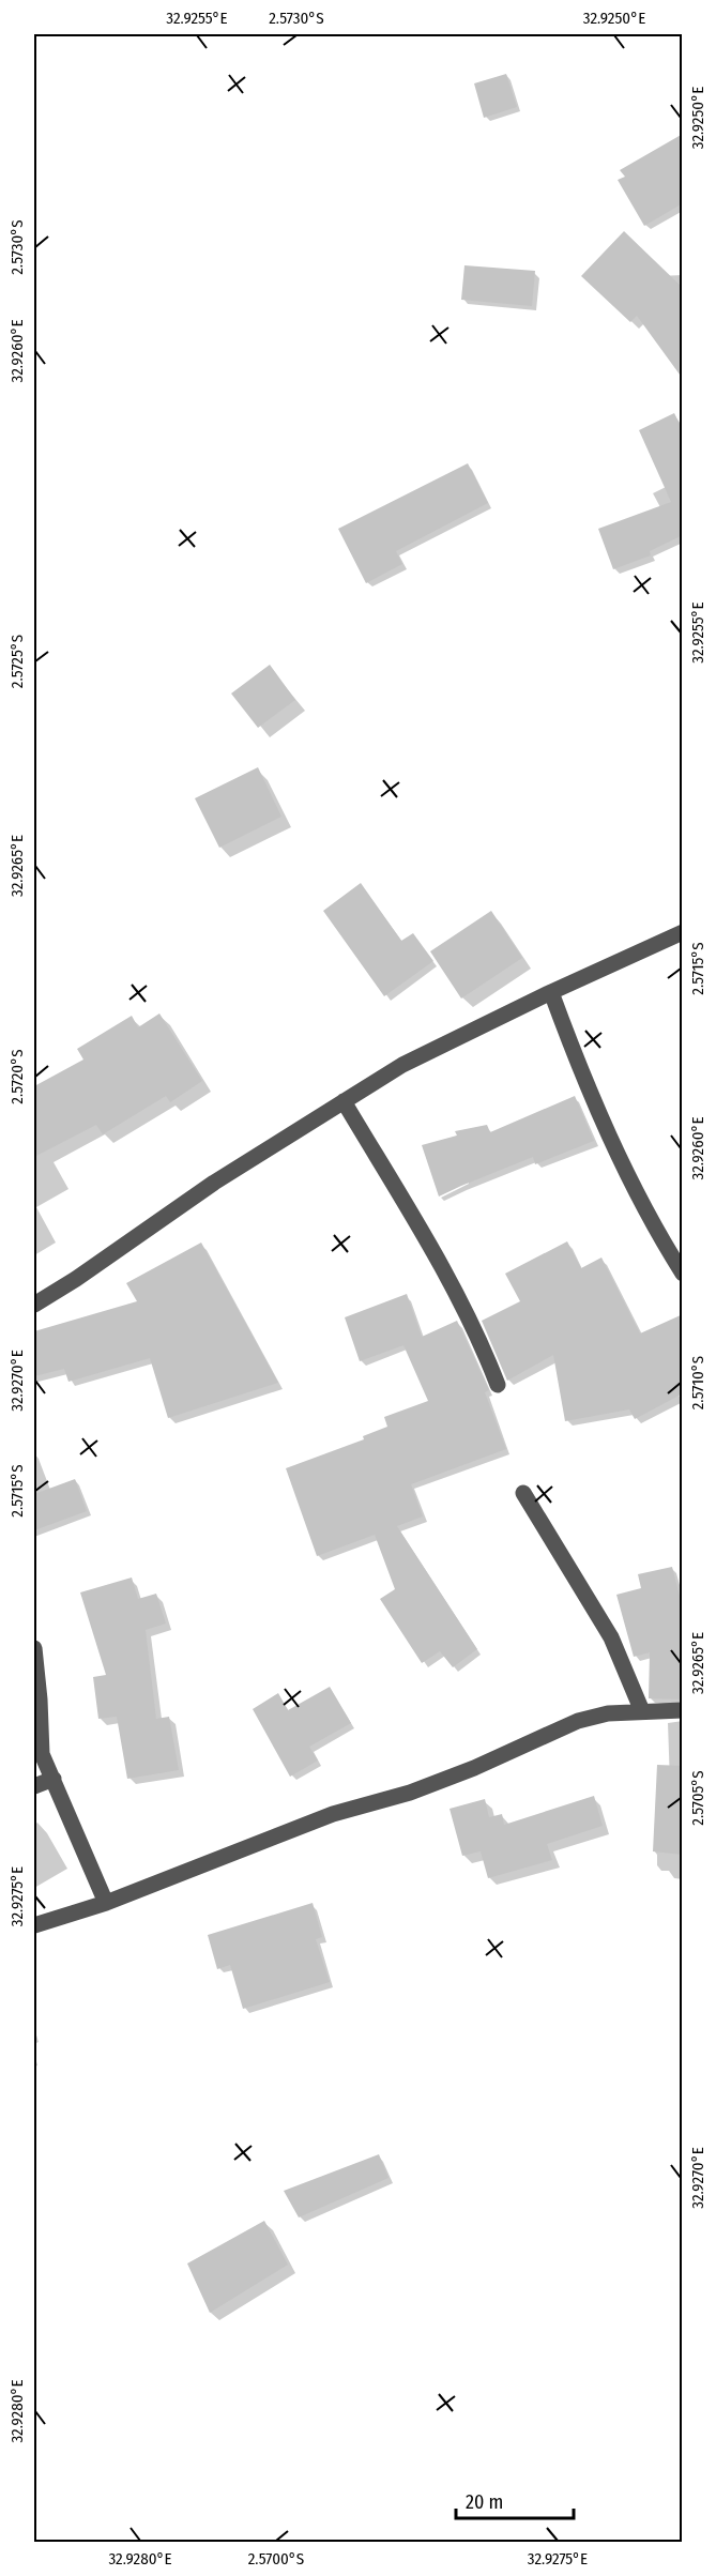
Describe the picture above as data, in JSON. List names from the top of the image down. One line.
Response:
{"scale_bar":"20 m","coordinates":["32.9255°E","2.5730°S","32.9250°E","32.9260°E","2.5725°S","32.9265°E","2.5715°S","2.5720°S","32.9270°E","2.5710°S","2.5705°S","32.9275°E","32.9280°E","2.5700°S"]}
